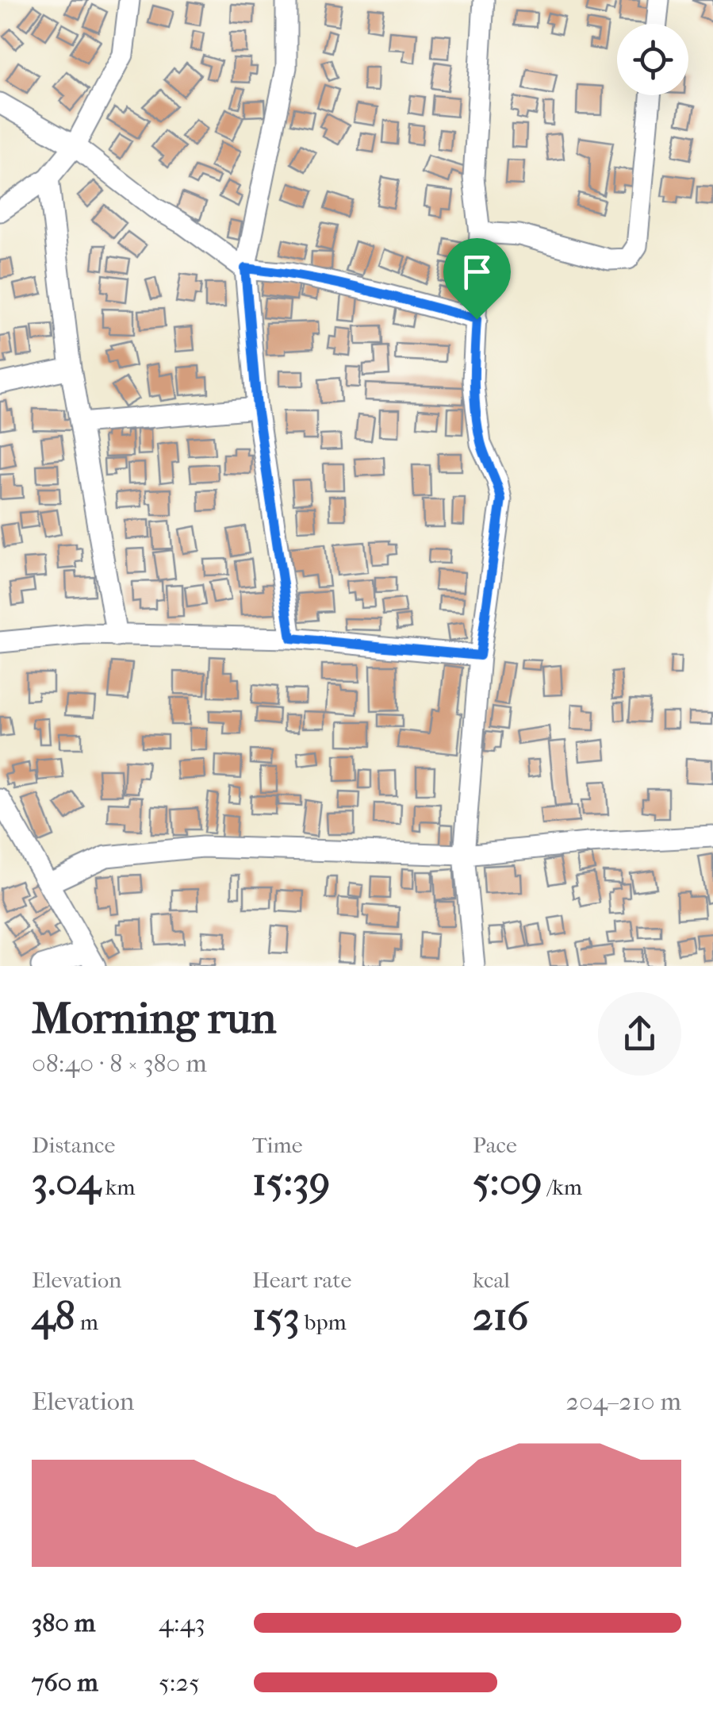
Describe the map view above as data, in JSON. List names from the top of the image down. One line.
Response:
{"page":{"heading":["Morning run","08:40 · 8 × 380 m"],"stats":[["Distance","3.04 km"],["Time","15:39"],["Pace","5:09 /km"],["Elevation","48 m"],["Heart rate","153 bpm"],["kcal","216"]],"chart":["Elevation","204–210 m"],"list":[{"name":"380 m","note":"4:43"},{"name":"760 m","note":"5:25"}]}}
